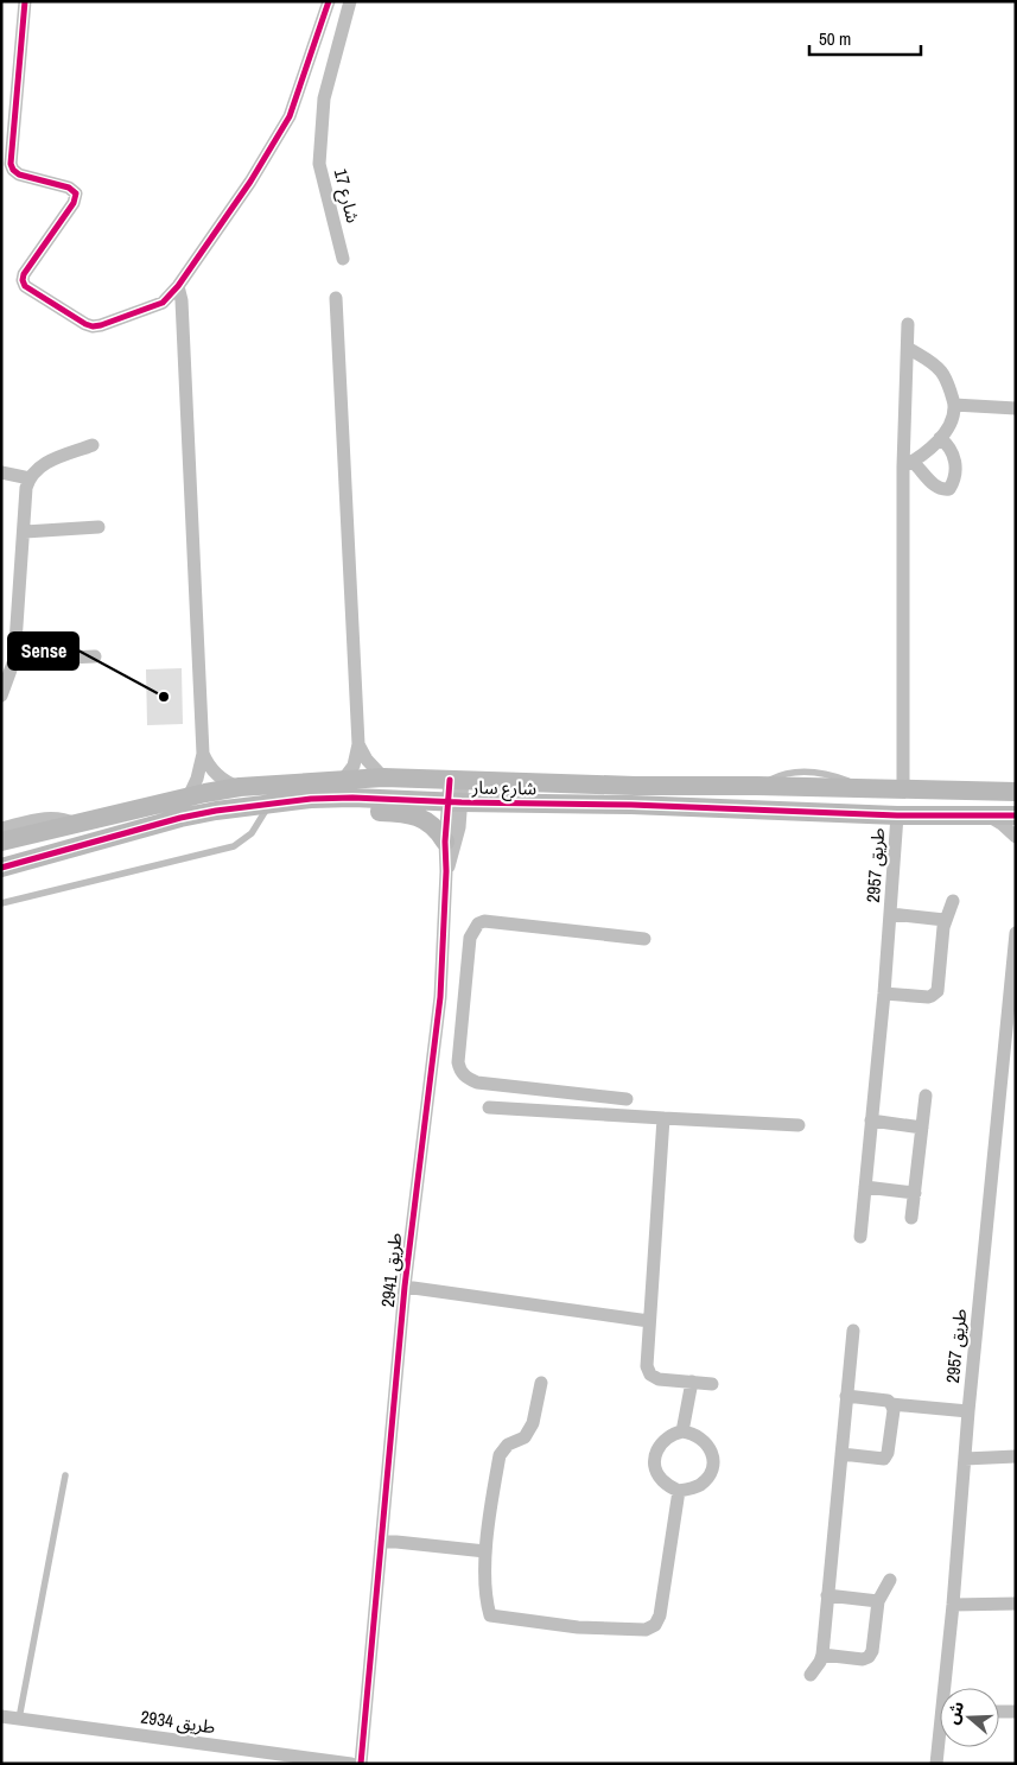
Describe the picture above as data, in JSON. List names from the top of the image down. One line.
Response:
{"streets":{"street":["شارع 17","شارع سار","طريق 2957","طريق 2941","طريق 2934"]},"crossings":[["شارع سار","طريق 2957"],["شارع سار","طريق 2941"]],"places":["Sense"],"scale_bar":"50 m","north":"left"}
